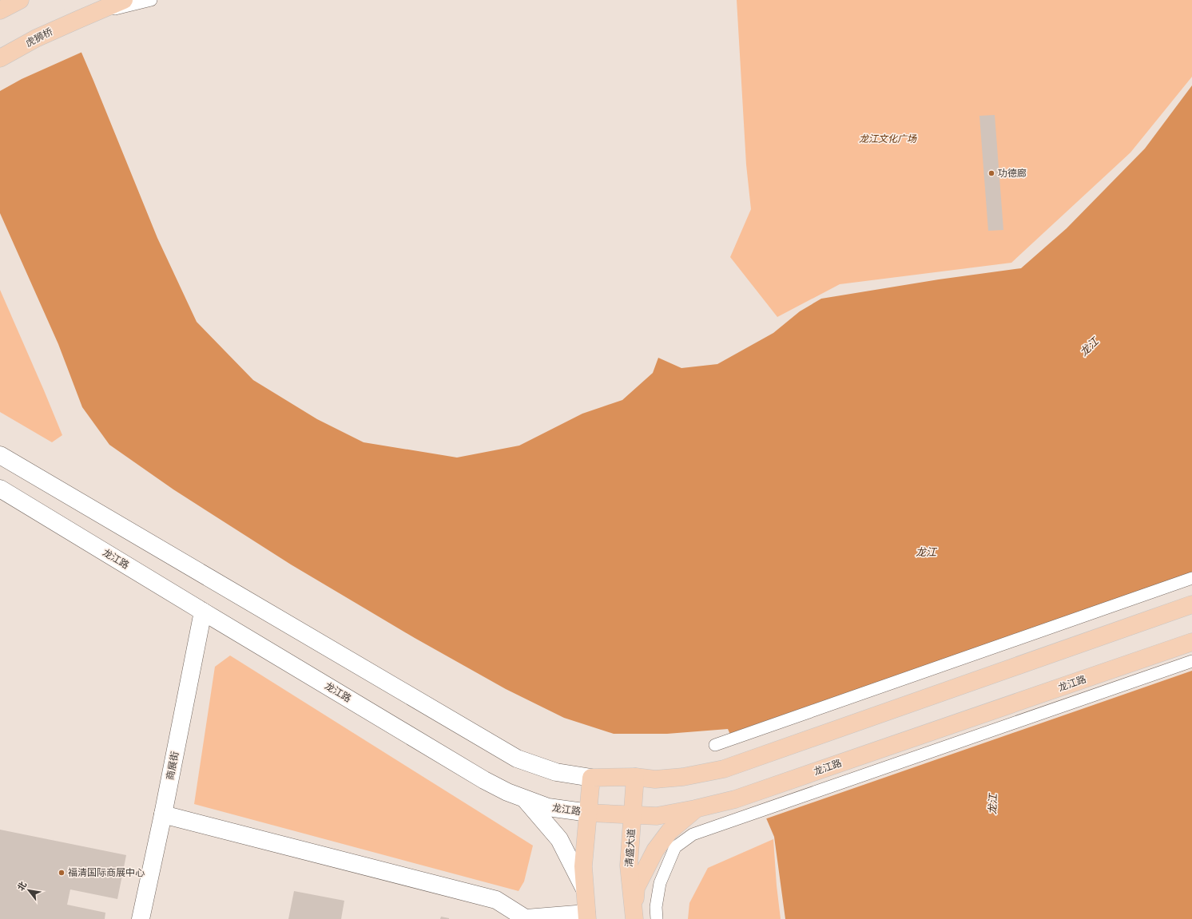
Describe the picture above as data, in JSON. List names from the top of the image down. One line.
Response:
{"streets":{"main road":["虎狮桥","龙江路","商展街","清盛大道"]},"crossings":[["龙江路","商展街"],["龙江路","清盛大道"]],"water":["龙江"],"parks":["龙江文化广场"],"places":["功德廊","福清国际商展中心"],"north":"top left"}
